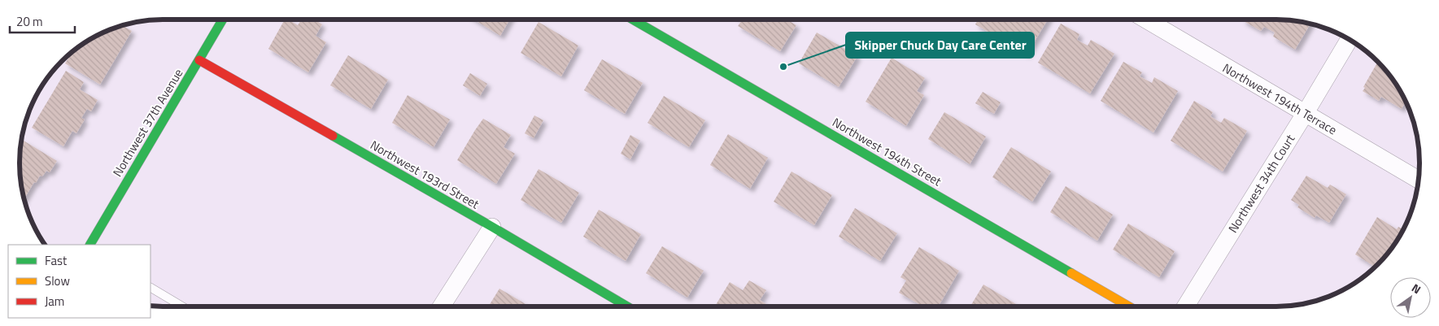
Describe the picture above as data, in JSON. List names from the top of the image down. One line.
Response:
{"streets":{"street":["Northwest 194th Terrace","Northwest 37th Avenue","Northwest 194th Street","Northwest 193rd Street","Northwest 34th Court"]},"crossings":[["Northwest 194th Terrace","Northwest 34th Court"],["Northwest 37th Avenue","Northwest 193rd Street"]],"places":["Skipper Chuck Day Care Center"],"legend":["Fast","Slow","Jam"],"scale_bar":"20 m","north":"top right"}
